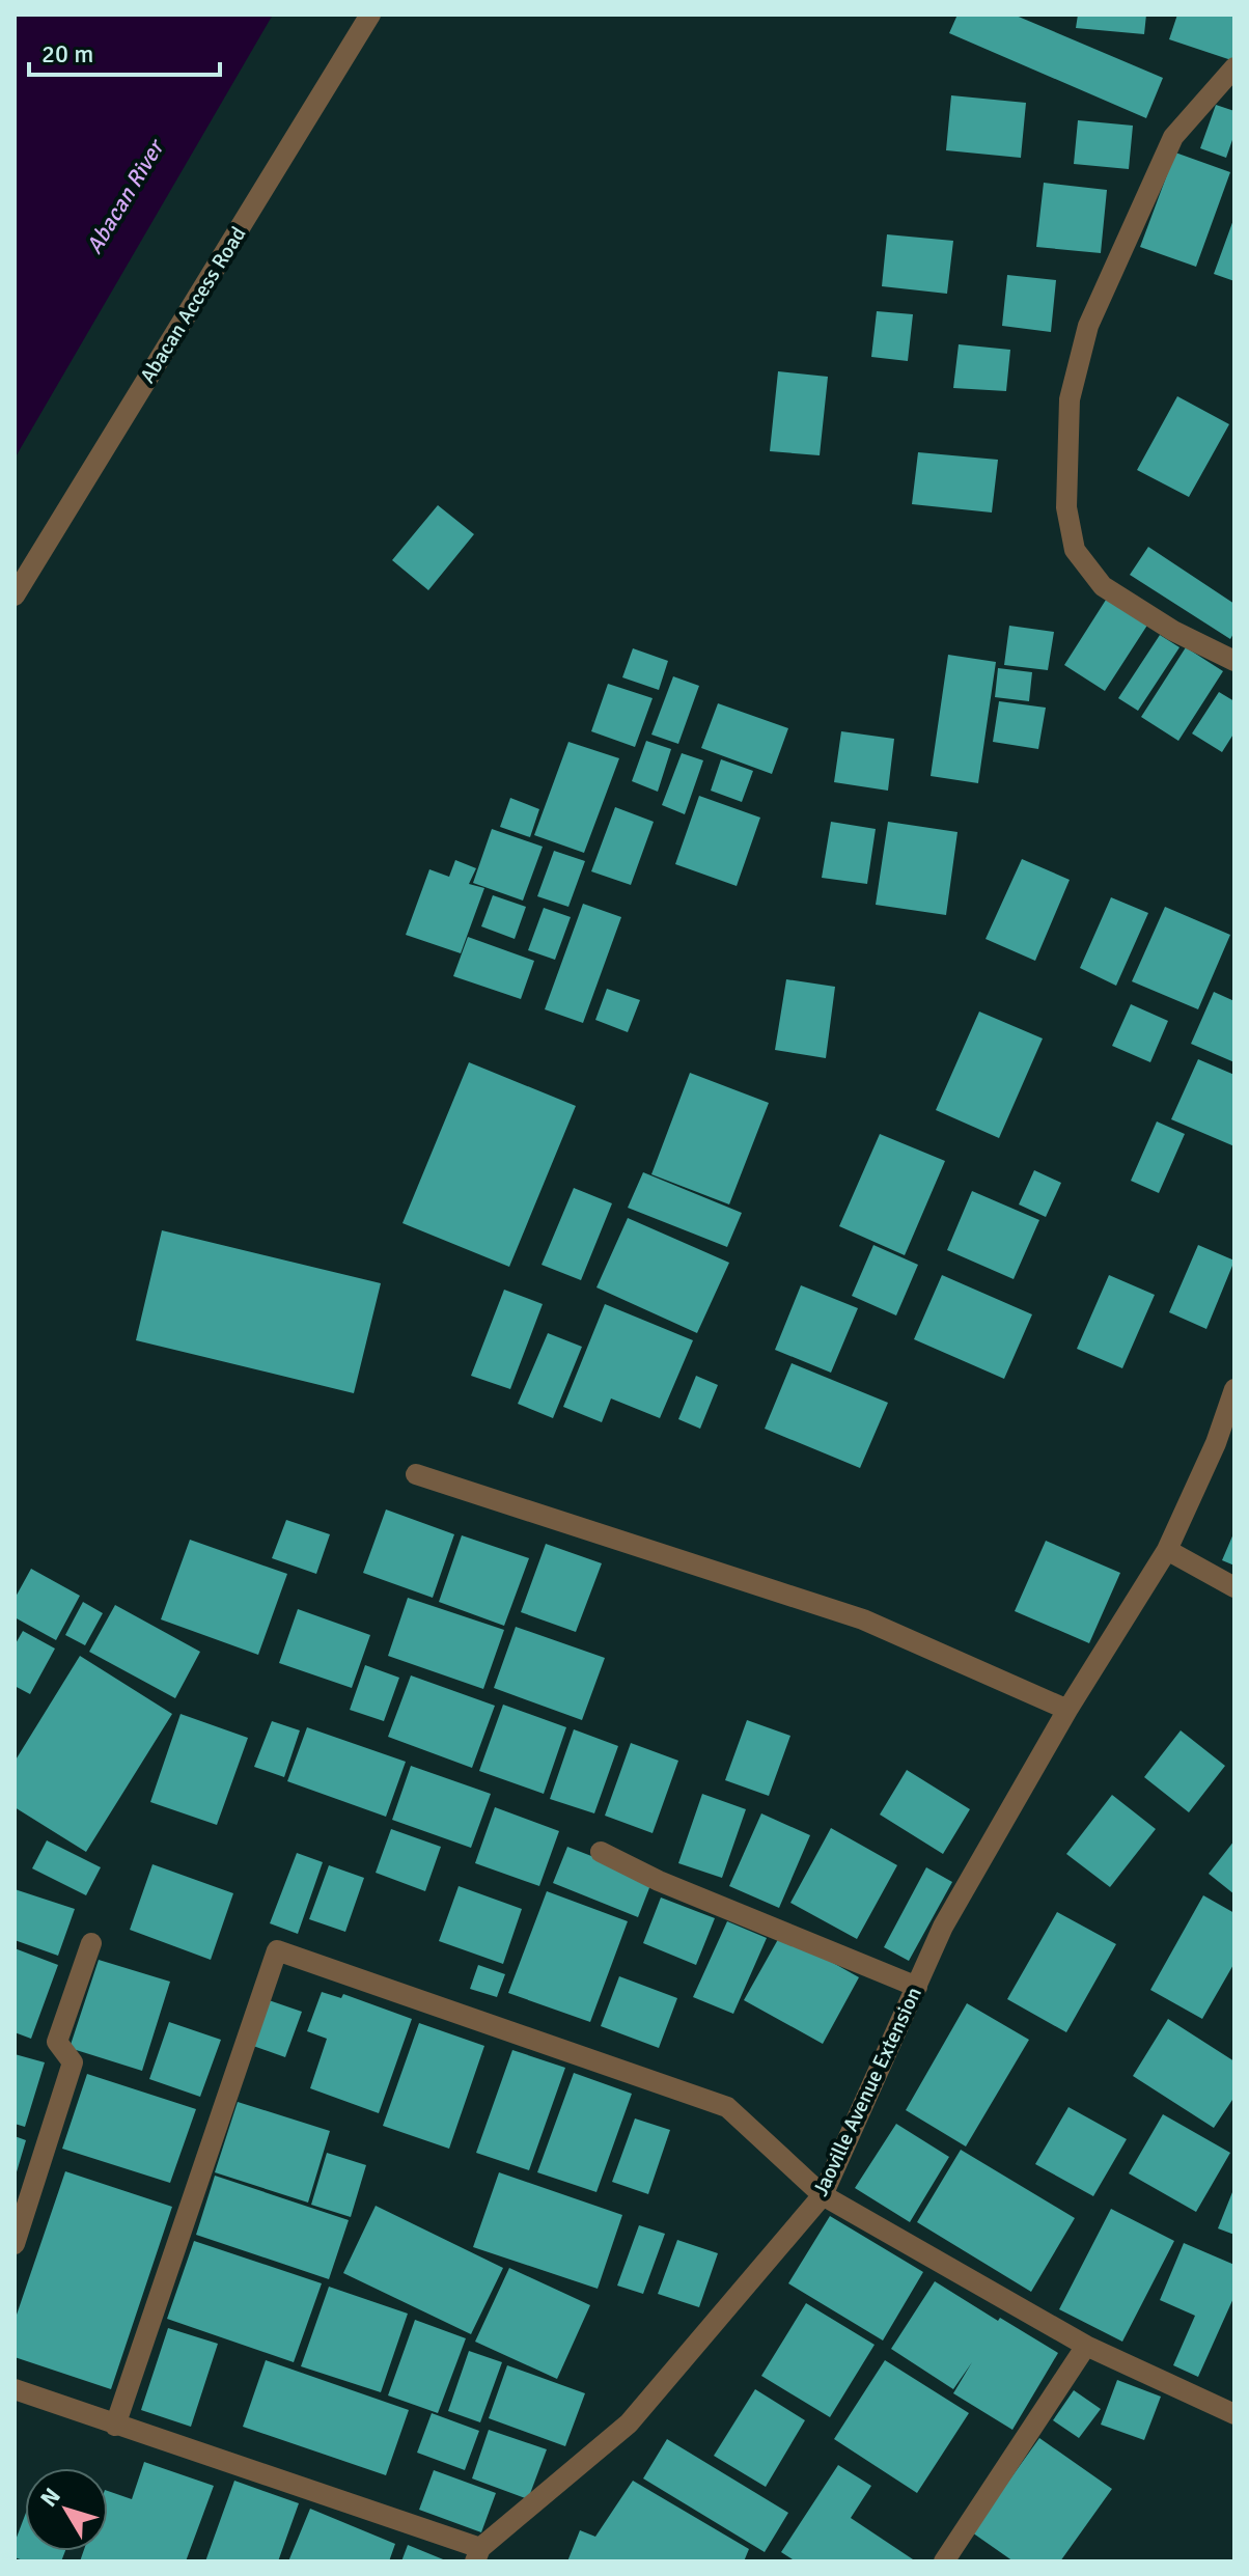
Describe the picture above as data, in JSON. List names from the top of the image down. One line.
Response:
{"streets":{"street":["Abacan Access Road","Jaoville Avenue Extension"]},"water":["Abacan River"],"scale_bar":"20 m","north":"top left"}
